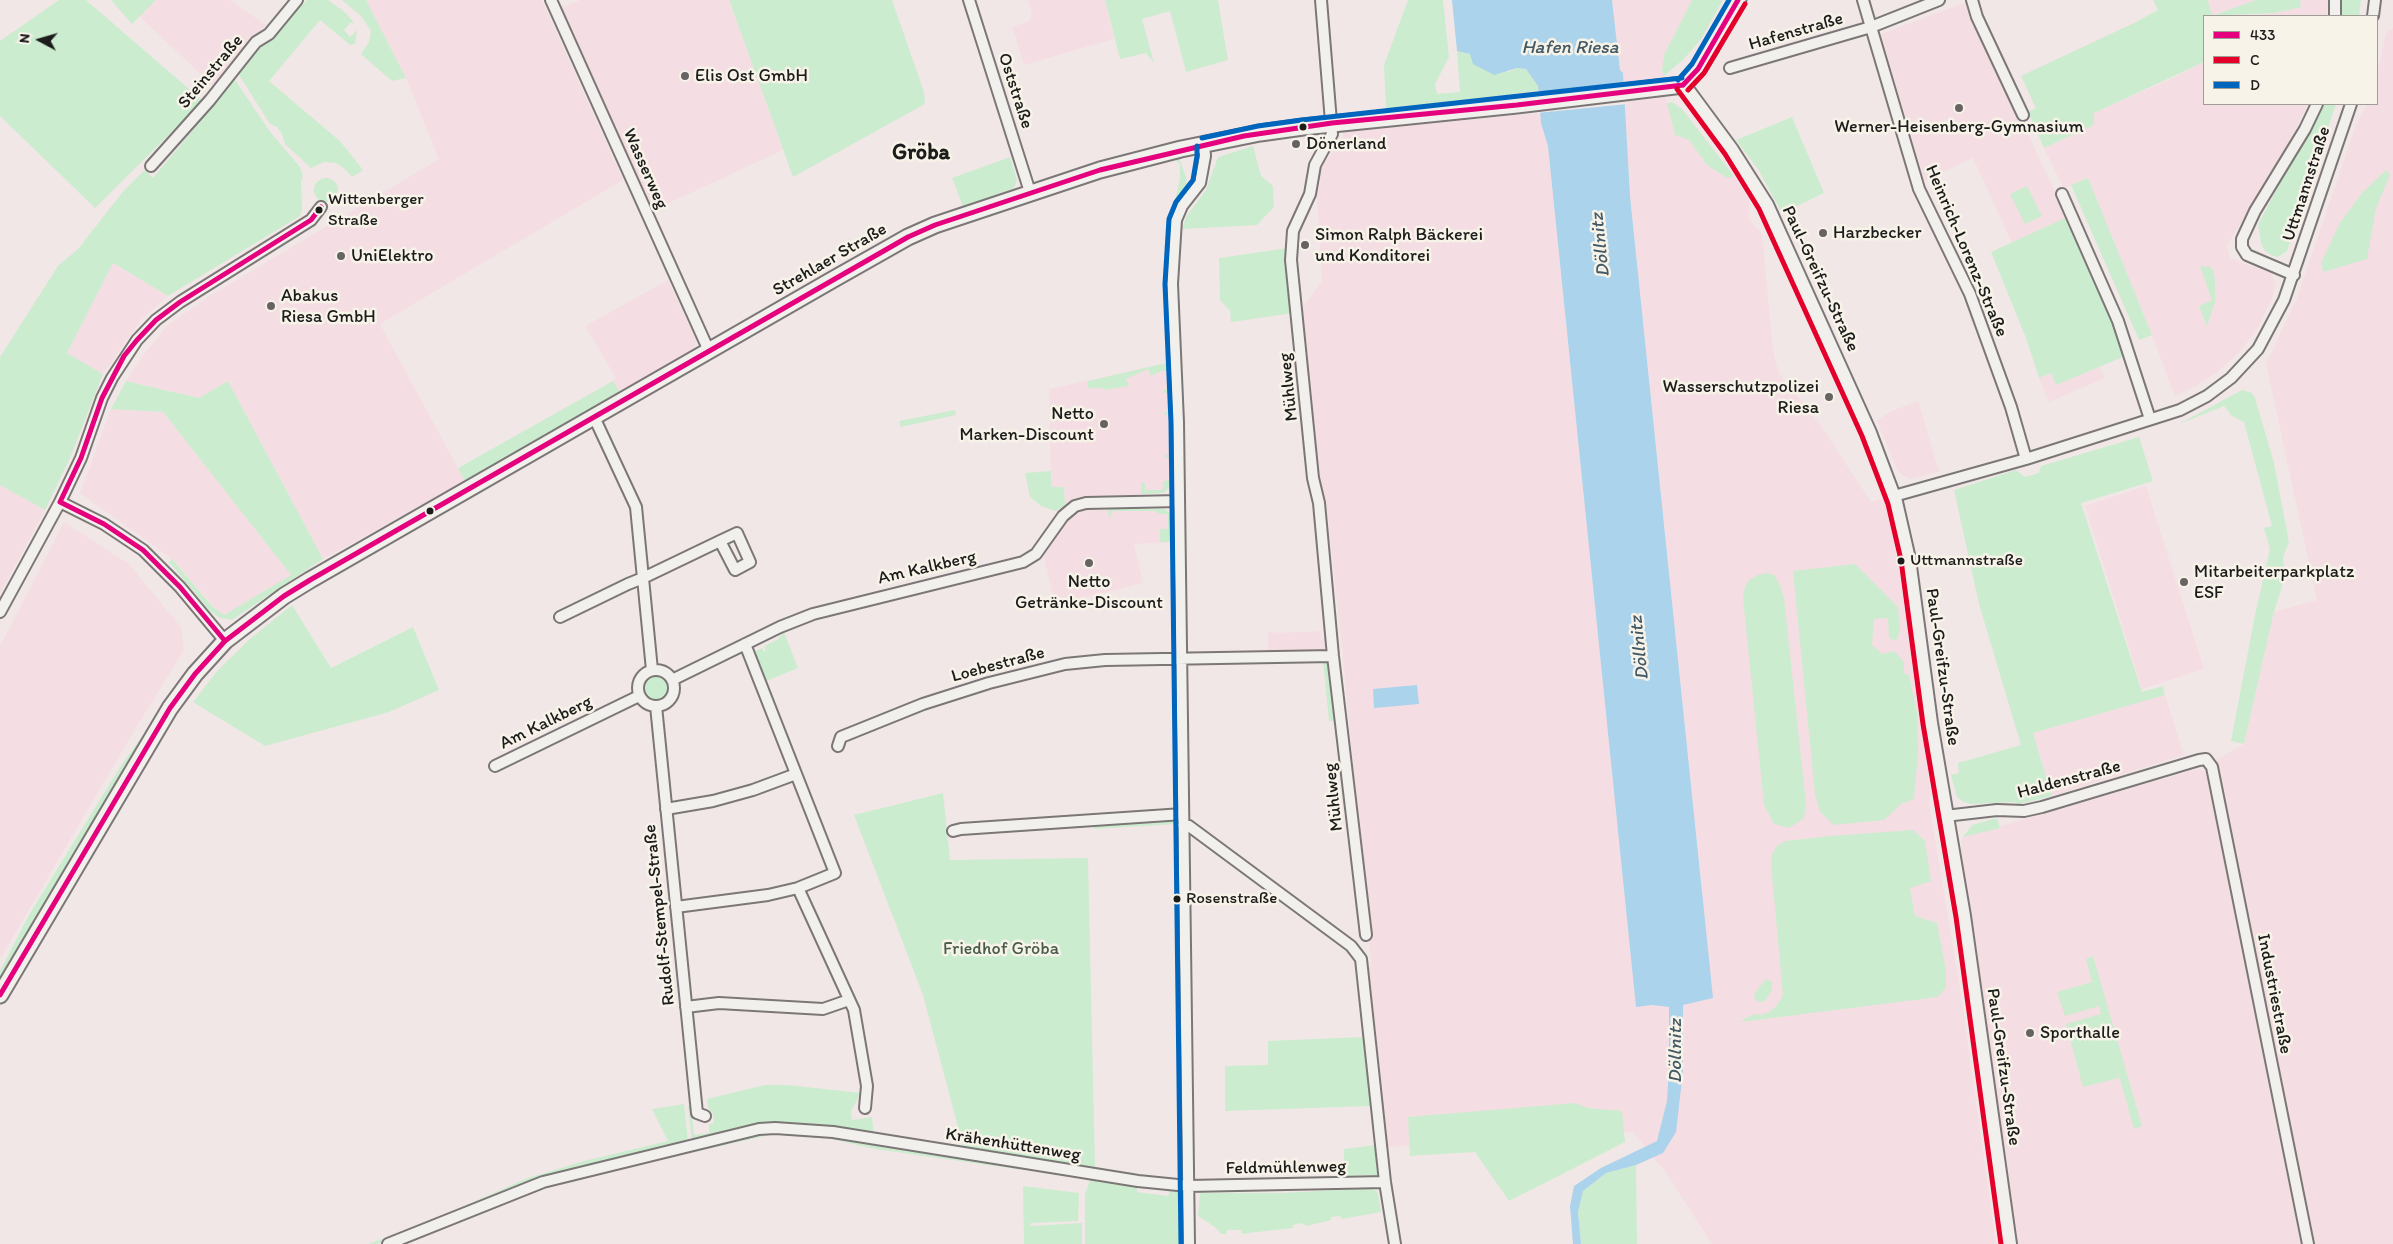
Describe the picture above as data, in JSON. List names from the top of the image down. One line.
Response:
{"streets":{"main road":["Strehlaer Straße","Paul-Greifzu-Straße"],"street":["Hafenstraße","Steinstraße","Oststraße","Wasserweg","Uttmannstraße","Heinrich-Lorenz-Straße","Mühlweg","Am Kalkberg","Loebestraße","Haldenstraße","Rudolf-Stempel-Straße","Industriestraße","Krähenhüttenweg","Feldmühlenweg"]},"crossings":[["Hafenstraße","Heinrich-Lorenz-Straße"],["Oststraße","Strehlaer Straße"],["Wasserweg","Strehlaer Straße"],["Uttmannstraße","Heinrich-Lorenz-Straße"],["Uttmannstraße","Paul-Greifzu-Straße"],["Strehlaer Straße","Paul-Greifzu-Straße"],["Strehlaer Straße","Mühlweg"],["Paul-Greifzu-Straße","Haldenstraße"],["Am Kalkberg","Rudolf-Stempel-Straße"],["Haldenstraße","Industriestraße"],["Krähenhüttenweg","Feldmühlenweg"]],"districts":["Gröba"],"water":["Hafen Riesa","Döllnitz"],"parks":["Friedhof Gröba"],"places":["Elis Ost GmbH","Werner-Heisenberg-Gymnasium","Dönerland","Wittenberger Straße","Harzbecker","Simon Ralph Bäckerei und Konditorei","UniElektro","Abakus Riesa GmbH","Wasserschutzpolizei Riesa","Netto Marken-Discount","Uttmannstraße","Netto Getränke-Discount","Mitarbeiterparkplatz ESF","Rosenstraße","Sporthalle"],"lines":["transit line 433","transit line D","transit line C"],"legend":["433","C","D"],"north":"left"}
